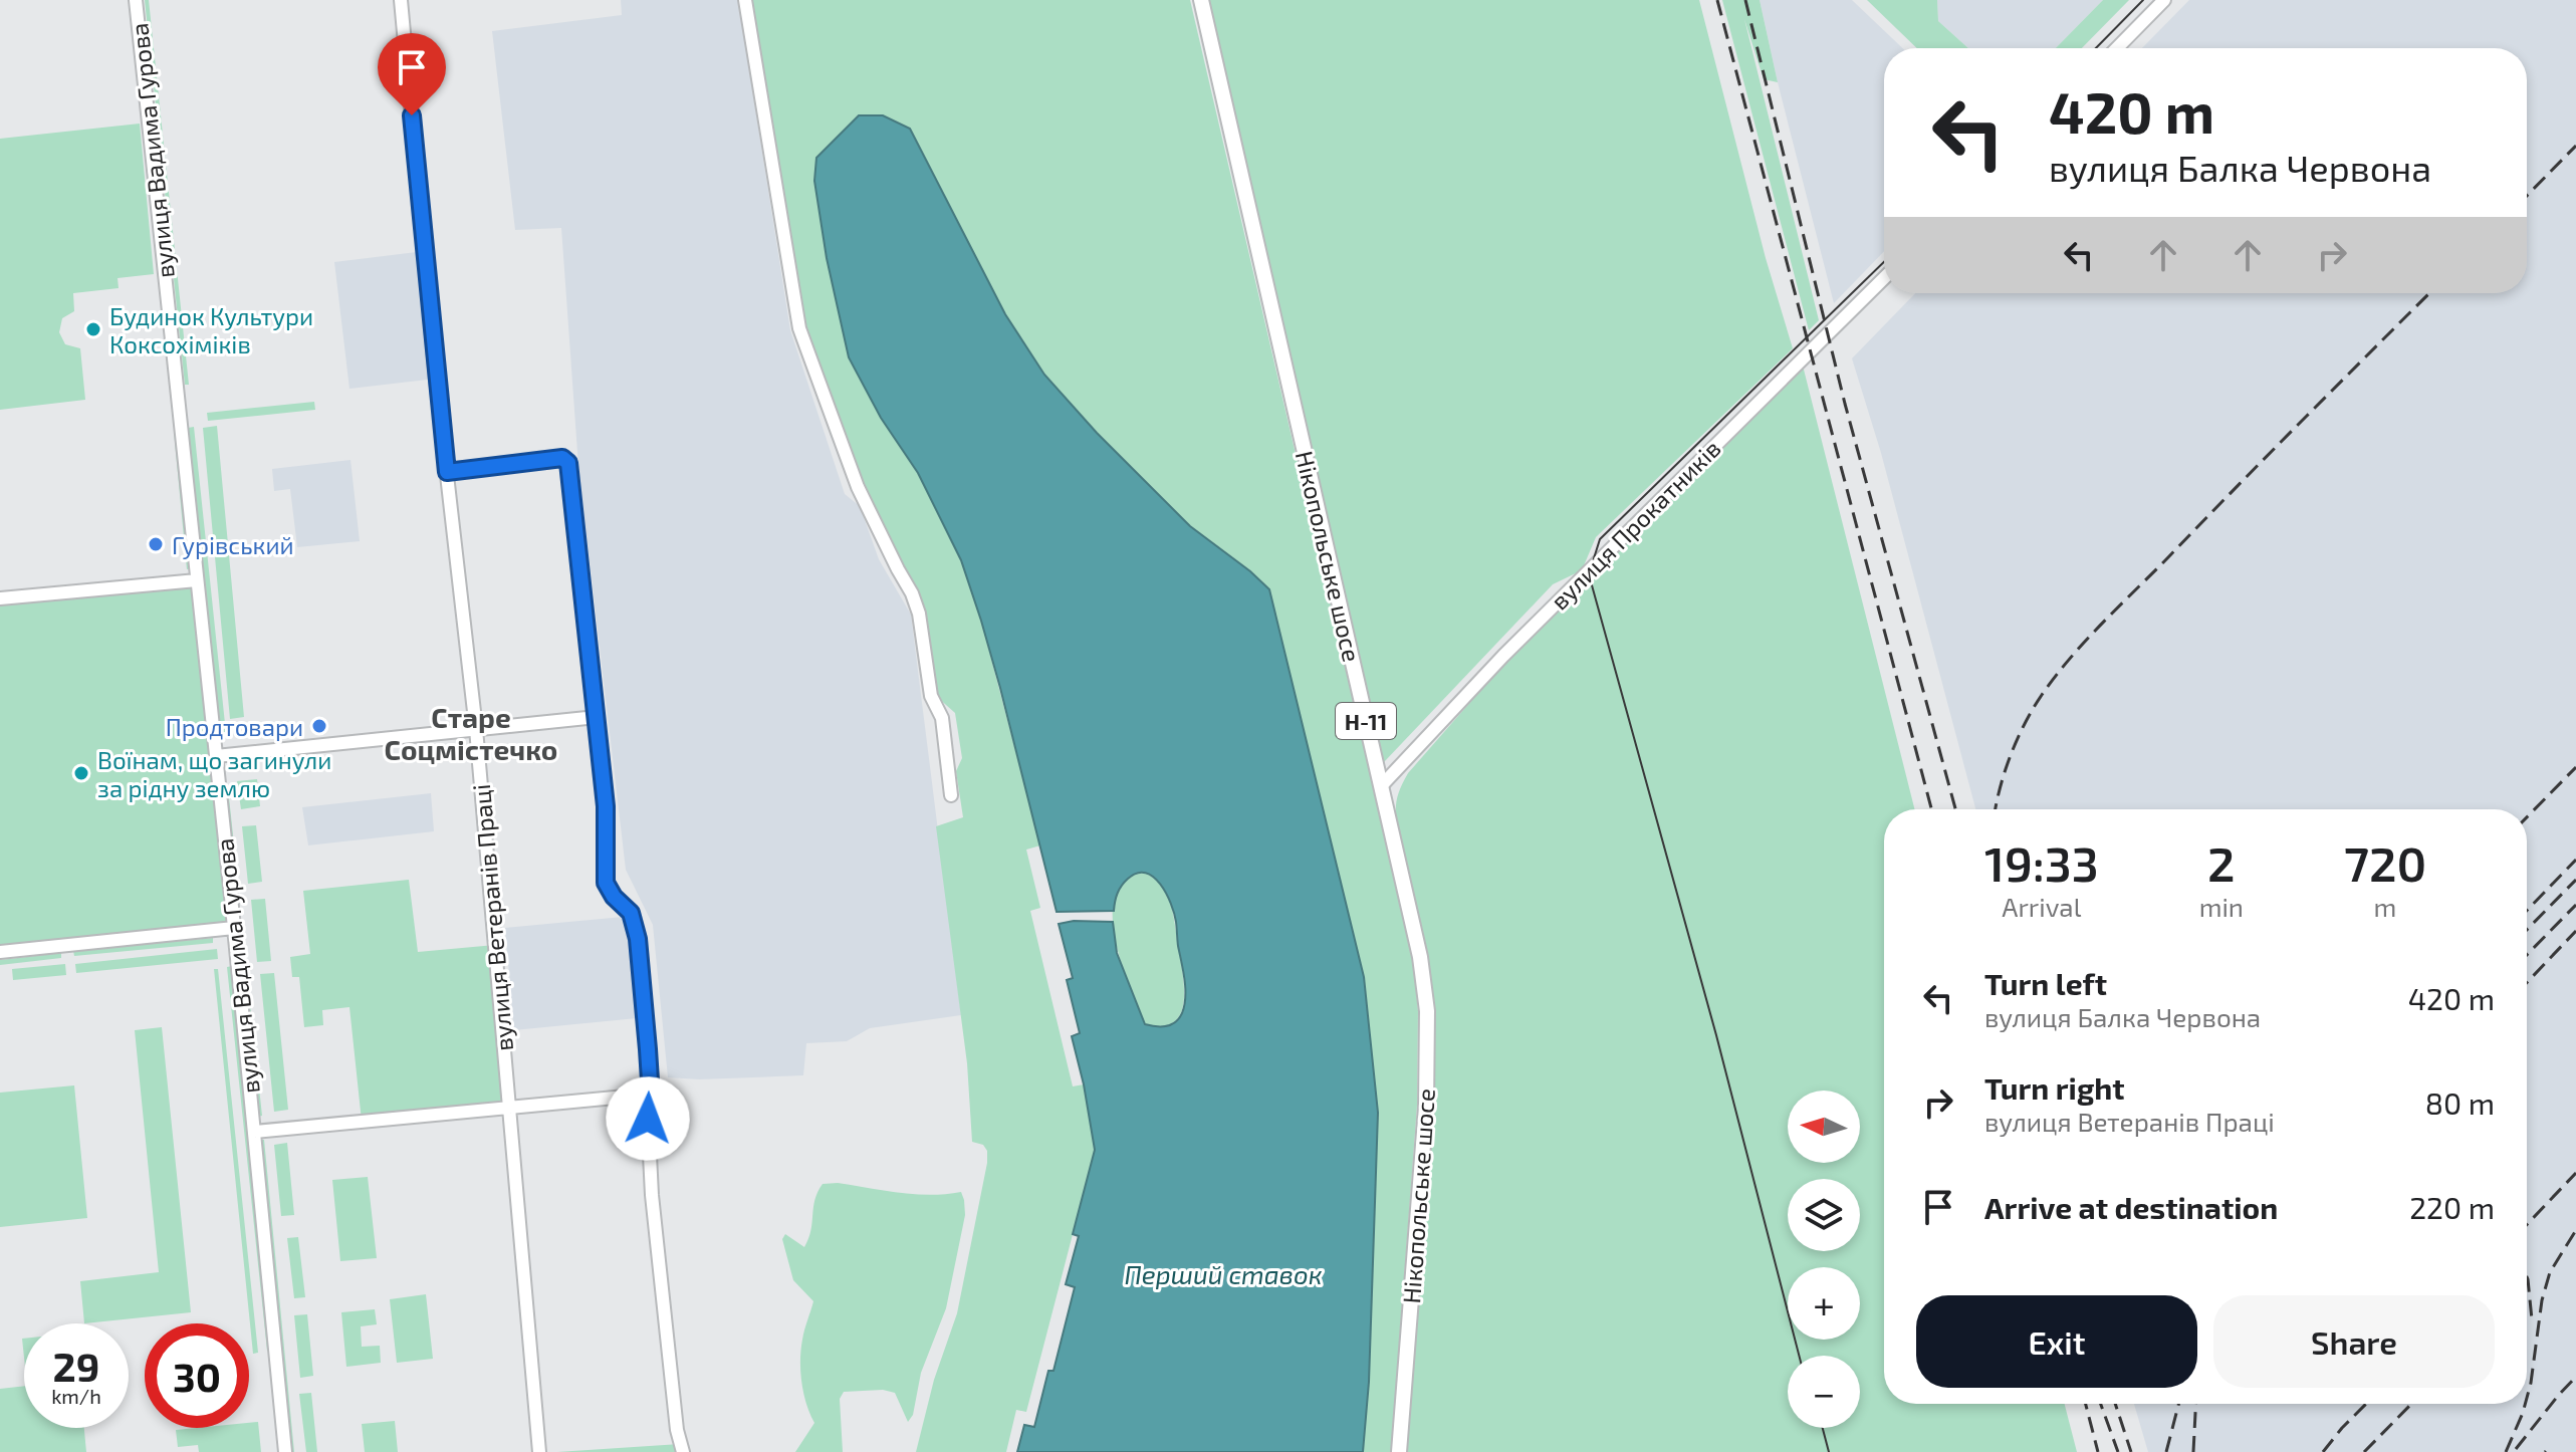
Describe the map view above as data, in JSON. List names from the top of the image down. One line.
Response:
{"streets":{"main road":["Нікопольське шосе","Н-11"],"street":["вулиця Вадима Гурова","вулиця Прокатників","вулиця Ветеранів Праці"]},"crossings":[["вулиця Прокатників","Нікопольське шосе"]],"districts":["Старе Соцмістечко"],"water":["Перший ставок"],"places":["Будинок Культури Коксохіміків","Гурівський","Продтовари","Воїнам, що загинули за рідну землю"],"north":"left","page":{"turn":["420 m","вулиця Балка Червона"],"eta":["19:33","Arrival","2","min","720","m"],"list":[{"name":"Turn left","note":"вулиця Балка Червона","value":"420 m"},{"name":"Turn right","note":"вулиця Ветеранів Праці","value":"80 m"},{"name":"Arrive at destination","value":"220 m"}],"map_buttons":["+","−"],"buttons":["Exit","Share"],"speed":"29 km/h","limit":"30"}}
